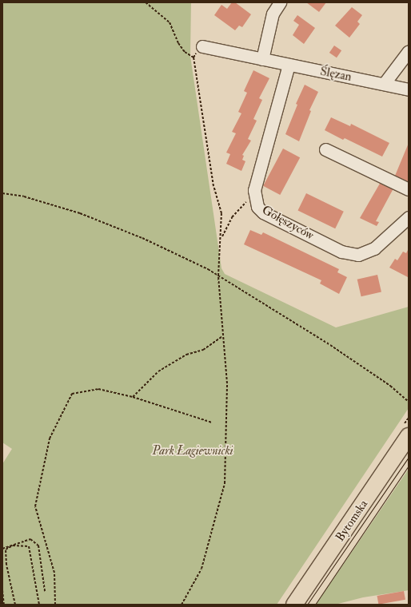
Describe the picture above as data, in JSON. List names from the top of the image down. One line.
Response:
{"streets":{"main road":["Bytomska"],"street":["Ślęzan","Gołęszyców"]},"crossings":[["Ślęzan","Gołęszyców"]],"parks":["Park Łagiewnicki"]}
